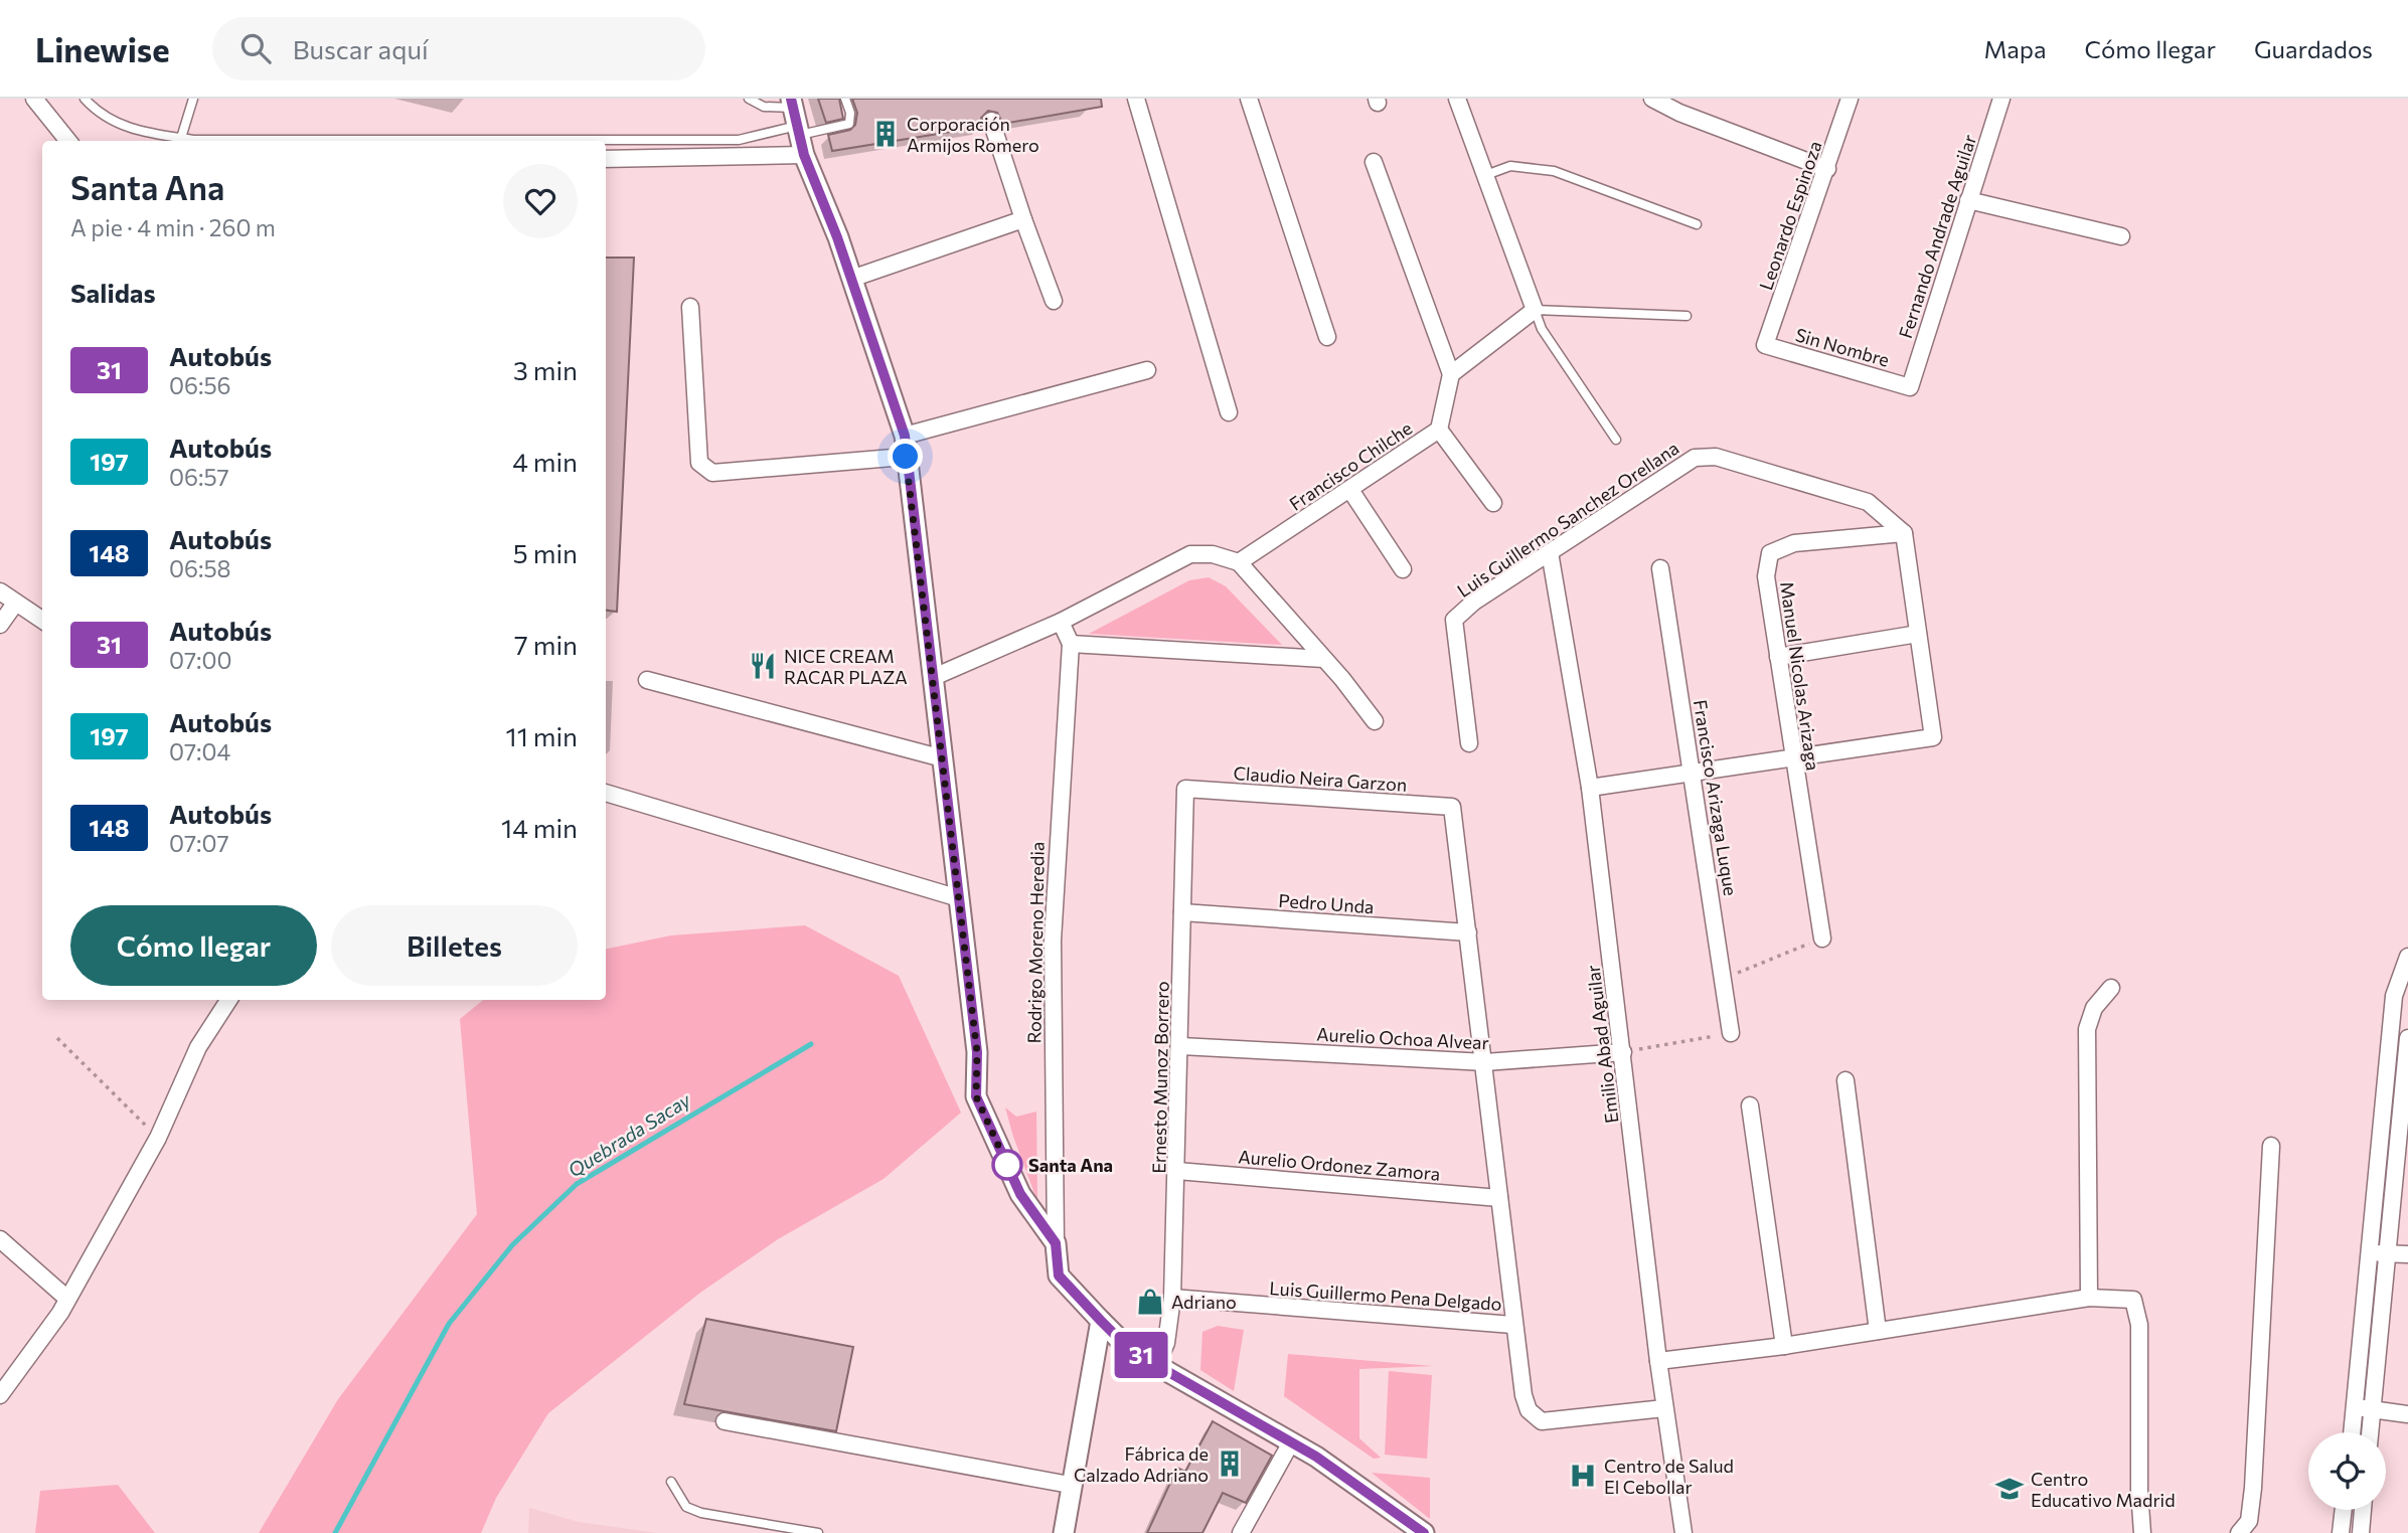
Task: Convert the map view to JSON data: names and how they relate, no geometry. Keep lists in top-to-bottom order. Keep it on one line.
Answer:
{"streets":{"street":["Leonardo Espinoza","Fernando Andrade Aguilar","Sin Nombre","Francisco Chilche","Luis Guillermo Sanchez Orellana","Manuel Nicolas Arizaga","Claudio Neira Garzon","Francisco Arizaga Luque","Pedro Unda","Rodrigo Moreno Heredia","Aurelio Ochoa Alvear","Emilio Abad Aguilar","Ernesto Munoz Borrero","Aurelio Ordonez Zamora","Luis Guillermo Pena Delgado"]},"crossings":[["Leonardo Espinoza","Sin Nombre"],["Fernando Andrade Aguilar","Sin Nombre"],["Luis Guillermo Sanchez Orellana","Manuel Nicolas Arizaga"],["Luis Guillermo Sanchez Orellana","Emilio Abad Aguilar"],["Claudio Neira Garzon","Pedro Unda"],["Claudio Neira Garzon","Ernesto Munoz Borrero"],["Pedro Unda","Ernesto Munoz Borrero"],["Aurelio Ochoa Alvear","Emilio Abad Aguilar"],["Aurelio Ochoa Alvear","Ernesto Munoz Borrero"],["Ernesto Munoz Borrero","Aurelio Ordonez Zamora"],["Ernesto Munoz Borrero","Luis Guillermo Pena Delgado"]],"water":["Quebrada Sacay"],"places":{"building":["Corporación Armijos Romero","Fábrica de Calzado Adriano"],"restaurant":["NICE CREAM RACAR PLAZA"],"other":["Santa Ana"],"shop":["Adriano"],"hospital":["Centro de Salud El Cebollar"],"school or university":["Centro Educativo Madrid"]},"lines":["bus line 31"],"page":{"header":"Linewise","search":"Buscar aquí","nav":["Mapa","Cómo llegar","Guardados"],"on_map":"31","heading":[["Santa Ana","A pie · 4 min · 260 m"],"Salidas"],"list":[{"mark":"31","name":"Autobús","note":"06:56","value":"3 min"},{"mark":"197","name":"Autobús","note":"06:57","value":"4 min"},{"mark":"148","name":"Autobús","note":"06:58","value":"5 min"},{"mark":"31","name":"Autobús","note":"07:00","value":"7 min"},{"mark":"197","name":"Autobús","note":"07:04","value":"11 min"},{"mark":"148","name":"Autobús","note":"07:07","value":"14 min"}],"buttons":["Cómo llegar","Billetes"]}}
